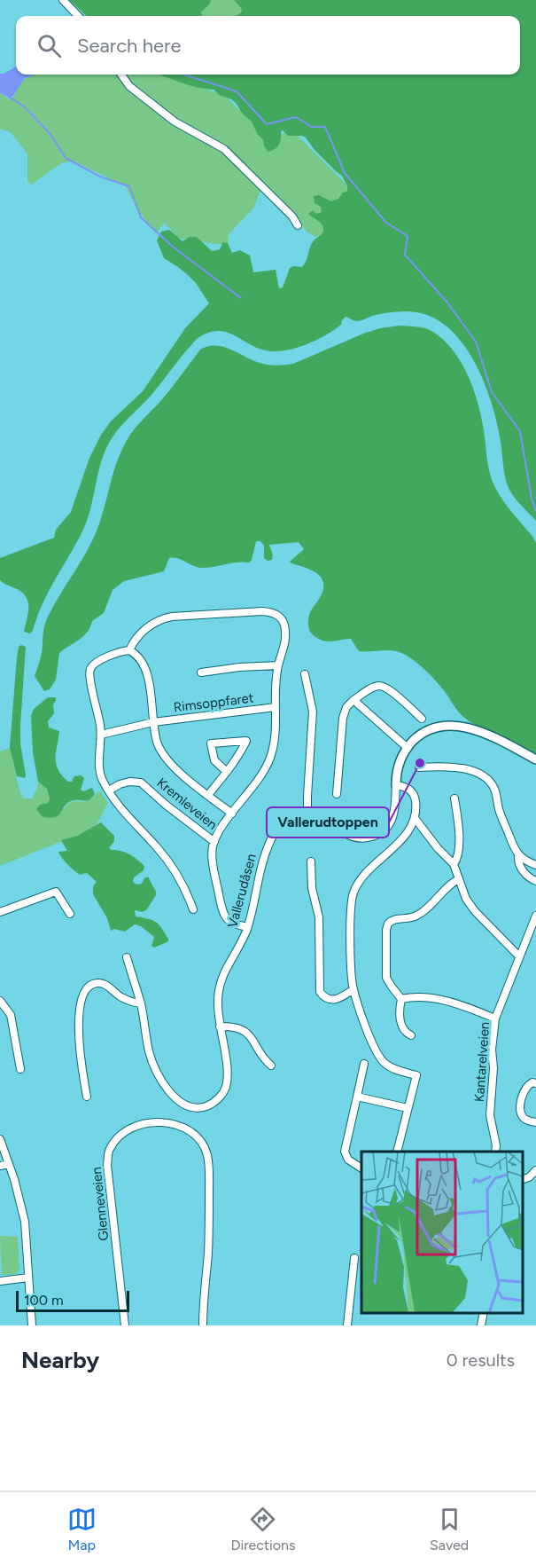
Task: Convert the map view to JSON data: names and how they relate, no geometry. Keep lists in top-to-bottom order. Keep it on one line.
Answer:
{"streets":{"street":["Rimsoppfaret","Kremleveien","Vallerudåsen","Kantarelveien","Glenneveien"]},"crossings":[["Kremleveien","Vallerudåsen"]],"places":["Vallerudtoppen"],"scale_bar":"100 m","page":{"search":"Search here","scale":"100 m","heading":["Nearby","0 results"],"nav":["Map","Directions","Saved"]}}
